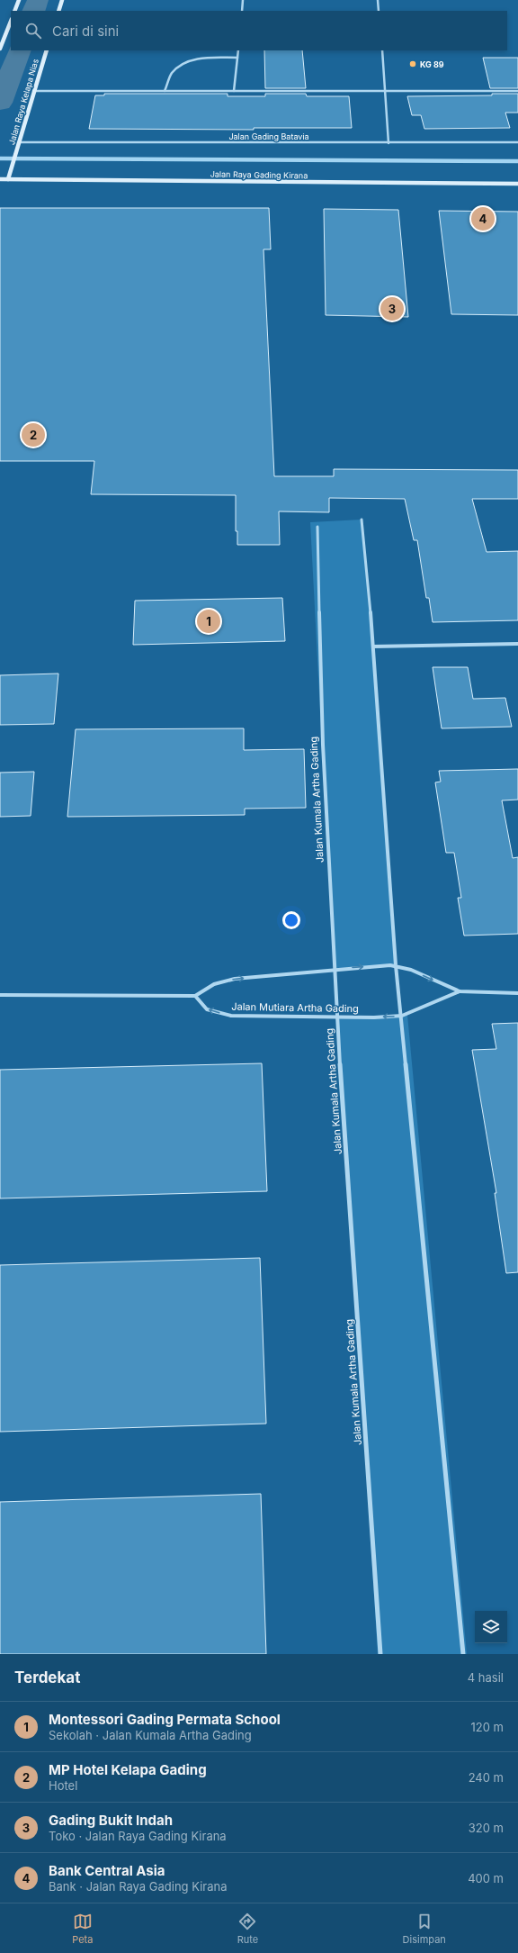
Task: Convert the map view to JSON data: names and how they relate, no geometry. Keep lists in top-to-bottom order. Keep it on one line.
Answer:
{"streets":{"street":["Jalan Raya Kelapa Nias","Jalan Gading Batavia","Jalan Raya Gading Kirana","Jalan Kumala Artha Gading","Jalan Mutiara Artha Gading"]},"crossings":[["Jalan Raya Kelapa Nias","Jalan Gading Batavia"],["Jalan Raya Kelapa Nias","Jalan Raya Gading Kirana"],["Jalan Kumala Artha Gading","Jalan Mutiara Artha Gading"]],"one_way":["Jalan Mutiara Artha Gading"],"places":["KG 89"],"page":{"search":"Cari di sini","pins":["4","3","2","1"],"heading":["Terdekat","4 hasil"],"list":[{"mark":"1","name":"Montessori Gading Permata School","note":"Sekolah · Jalan Kumala Artha Gading","value":"120 m"},{"mark":"2","name":"MP Hotel Kelapa Gading","note":"Hotel","value":"240 m"},{"mark":"3","name":"Gading Bukit Indah","note":"Toko · Jalan Raya Gading Kirana","value":"320 m"},{"mark":"4","name":"Bank Central Asia","note":"Bank · Jalan Raya Gading Kirana","value":"400 m"}],"nav":["Peta","Rute","Disimpan"]}}
